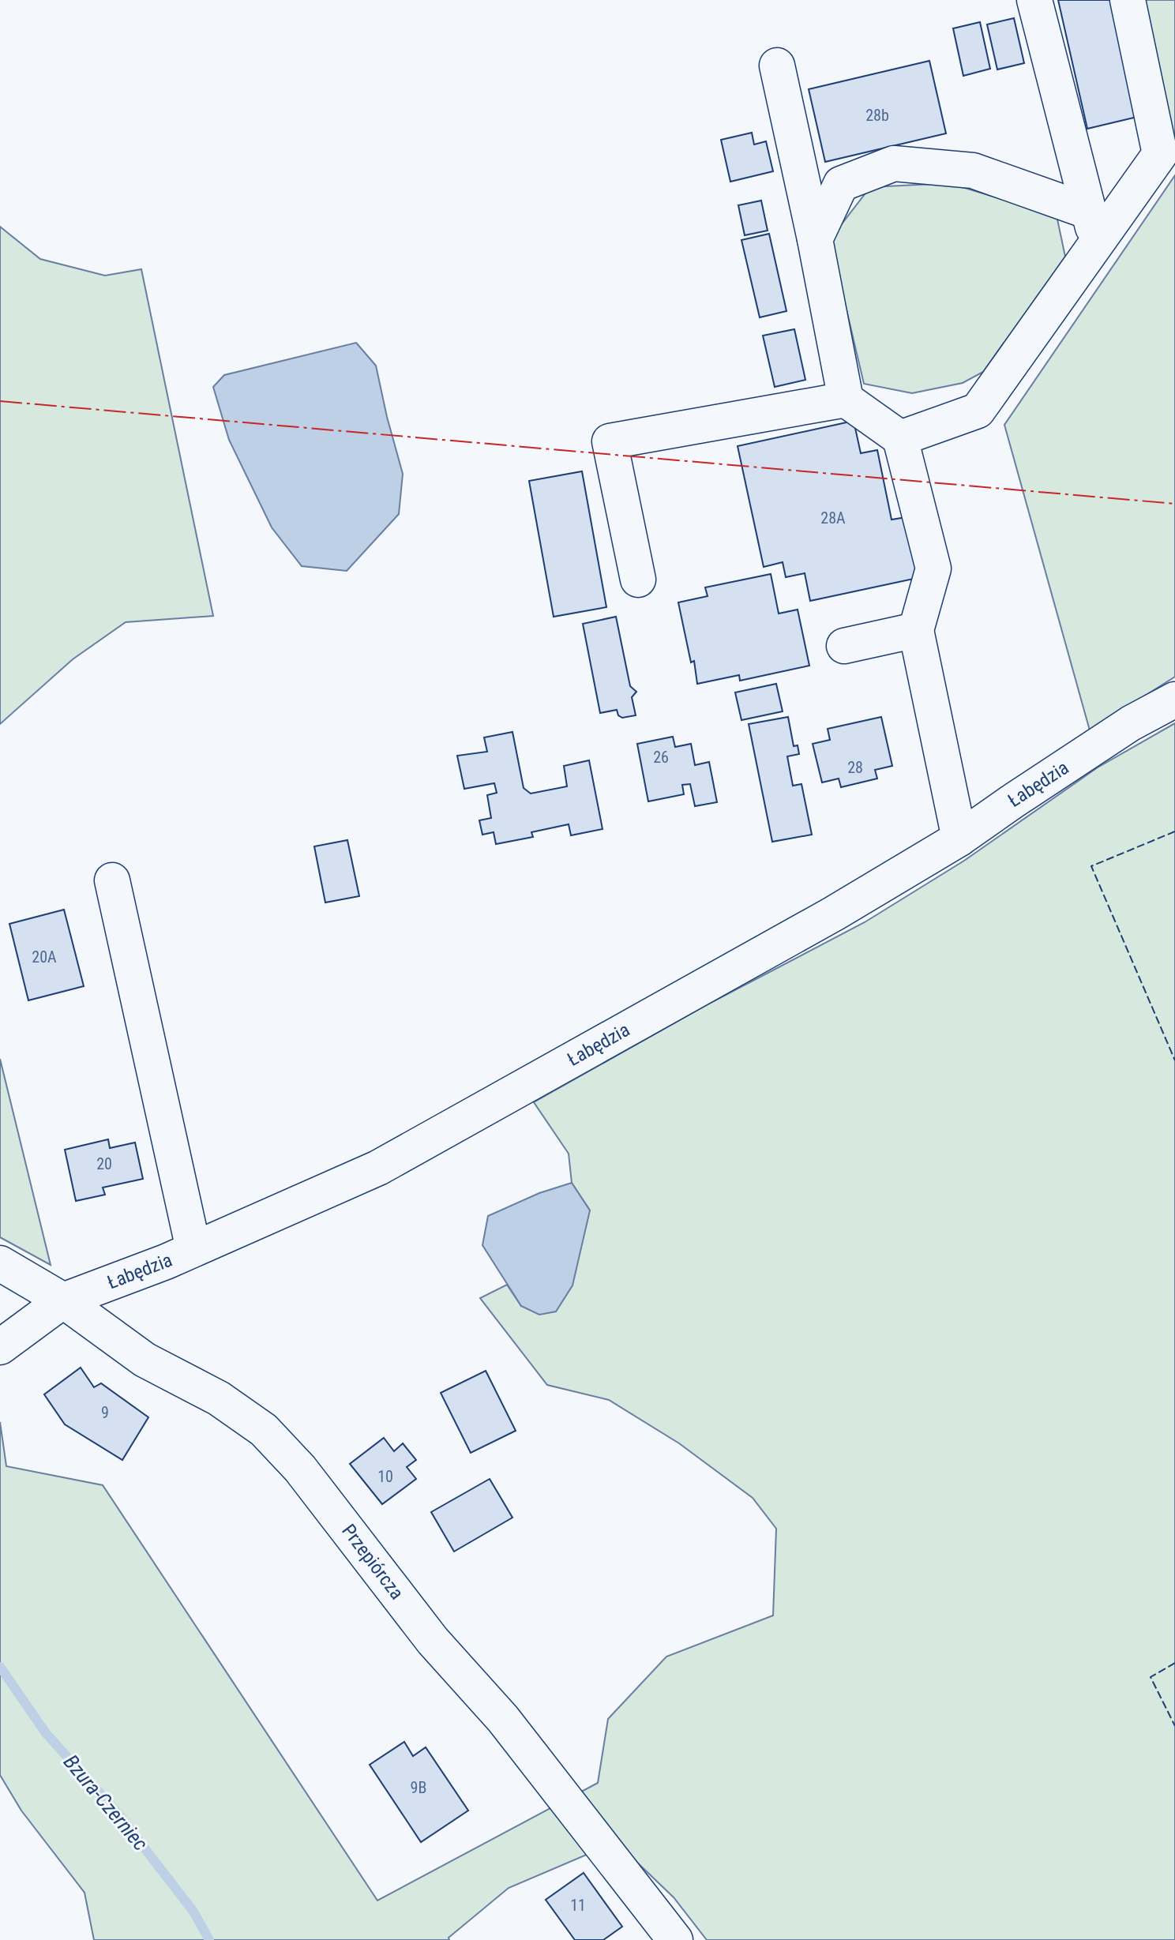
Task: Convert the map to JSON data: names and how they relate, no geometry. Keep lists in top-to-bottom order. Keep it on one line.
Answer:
{"streets":{"street":["Łabędzia","Przepiórcza"]},"crossings":[["Łabędzia","Przepiórcza"]],"water":["Bzura-Czerniec"],"house_numbers":["28b","28A","26","28","20A","20","9","10","9B","11"]}
